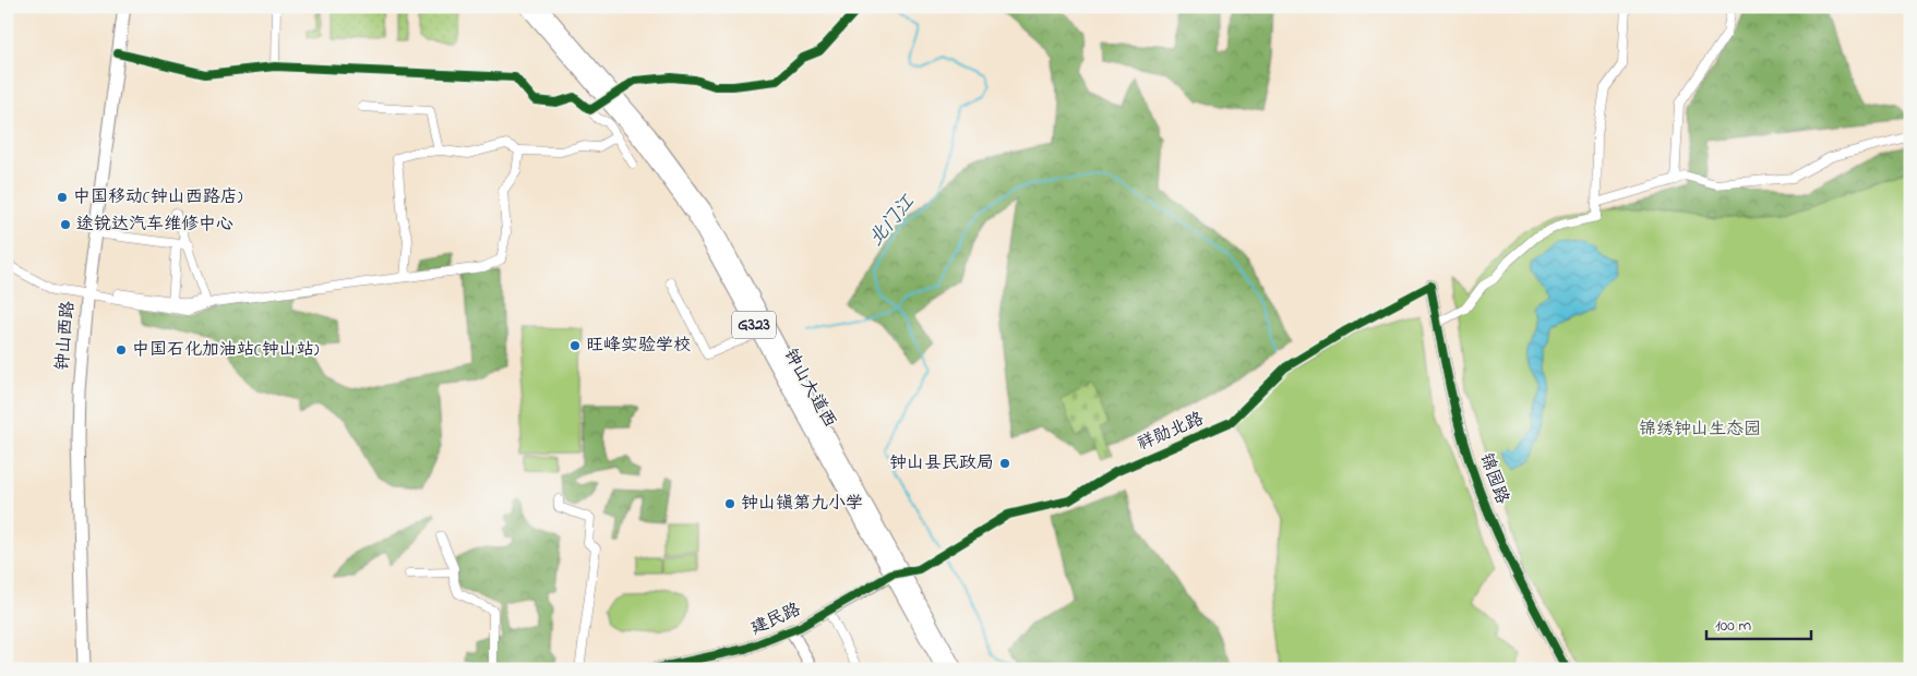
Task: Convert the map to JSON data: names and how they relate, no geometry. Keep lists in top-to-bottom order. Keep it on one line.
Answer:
{"streets":{"highway":["G323","钟山大道西"],"main road":["钟山西路"],"street":["祥勋北路","锦园路","建民路"]},"crossings":[["钟山大道西","祥勋北路"],["钟山大道西","建民路"],["祥勋北路","锦园路"],["祥勋北路","建民路"]],"water":["北门江"],"parks":["锦绣钟山生态园"],"places":["中国移动(钟山西路店)","途锐达汽车维修中心","旺峰实验学校","中国石化加油站(钟山站)","钟山县民政局","钟山镇第九小学"],"scale_bar":"100 m"}
